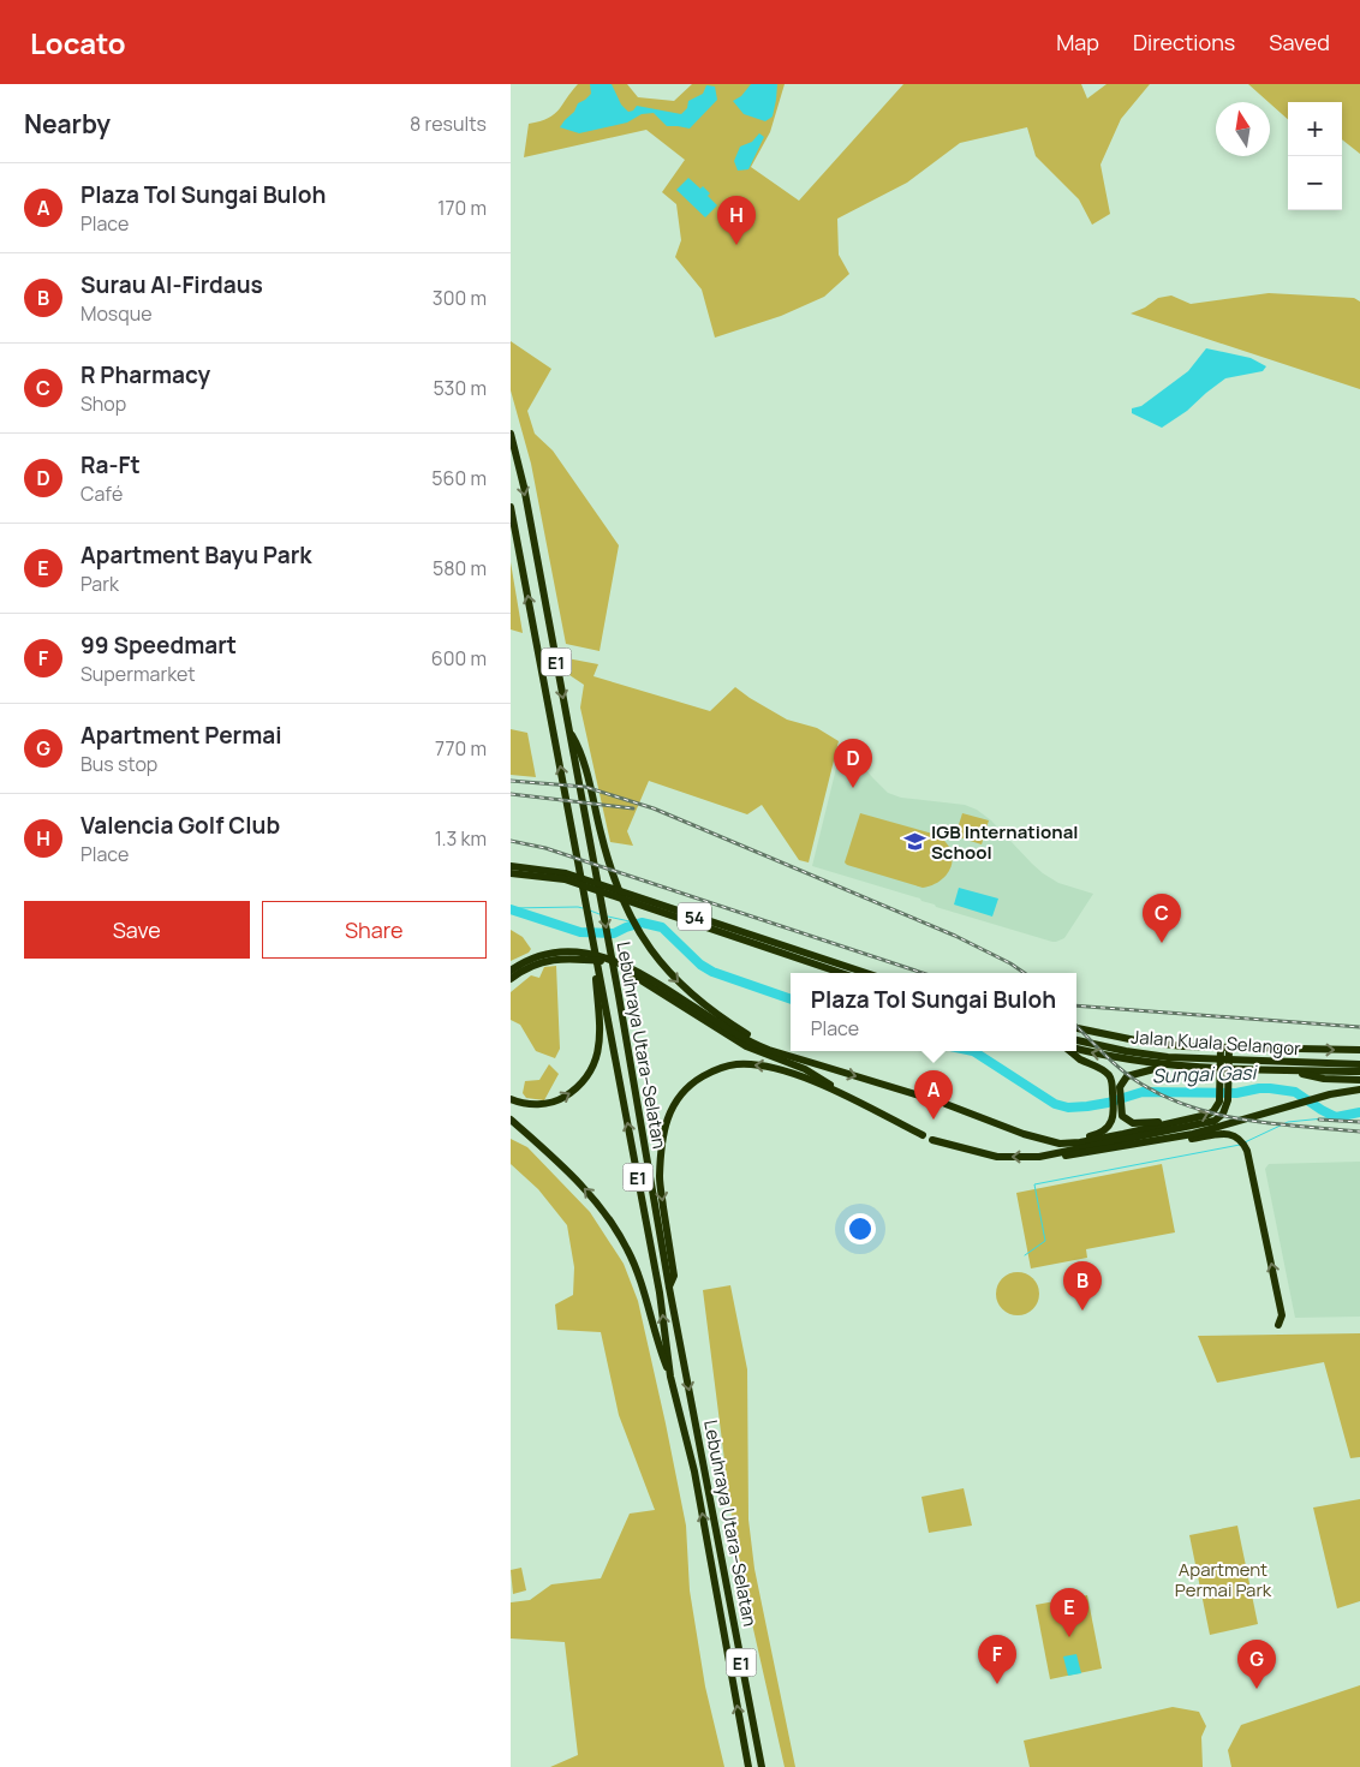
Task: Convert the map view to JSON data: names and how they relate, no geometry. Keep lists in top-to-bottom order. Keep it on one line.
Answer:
{"streets":{"highway":["E1","54","Jalan Kuala Selangor","Lebuhraya Utara–Selatan"]},"water":["Sungai Gasi"],"parks":["Apartment Permai Park"],"places":{"school or university":["IGB International School"]},"north":"top","page":{"header":"Locato","nav":["Map","Directions","Saved"],"heading":["Nearby","8 results"],"map_buttons":["+","−"],"list":[{"mark":"A","name":"Plaza Tol Sungai Buloh","note":"Place","value":"170 m"},{"mark":"B","name":"Surau Al-Firdaus","note":"Mosque","value":"300 m"},{"mark":"C","name":"R Pharmacy","note":"Shop","value":"530 m"},{"mark":"D","name":"Ra-Ft","note":"Café","value":"560 m"},{"mark":"E","name":"Apartment Bayu Park","note":"Park","value":"580 m"},{"mark":"F","name":"99 Speedmart","note":"Supermarket","value":"600 m"},{"mark":"G","name":"Apartment Permai","note":"Bus stop","value":"770 m"},{"mark":"H","name":"Valencia Golf Club","note":"Place","value":"1.3 km"}],"pins":["H","D","C","A","B","E","F","G"],"buttons":["Save","Share"],"popup":["Plaza Tol Sungai Buloh","Place"]}}
